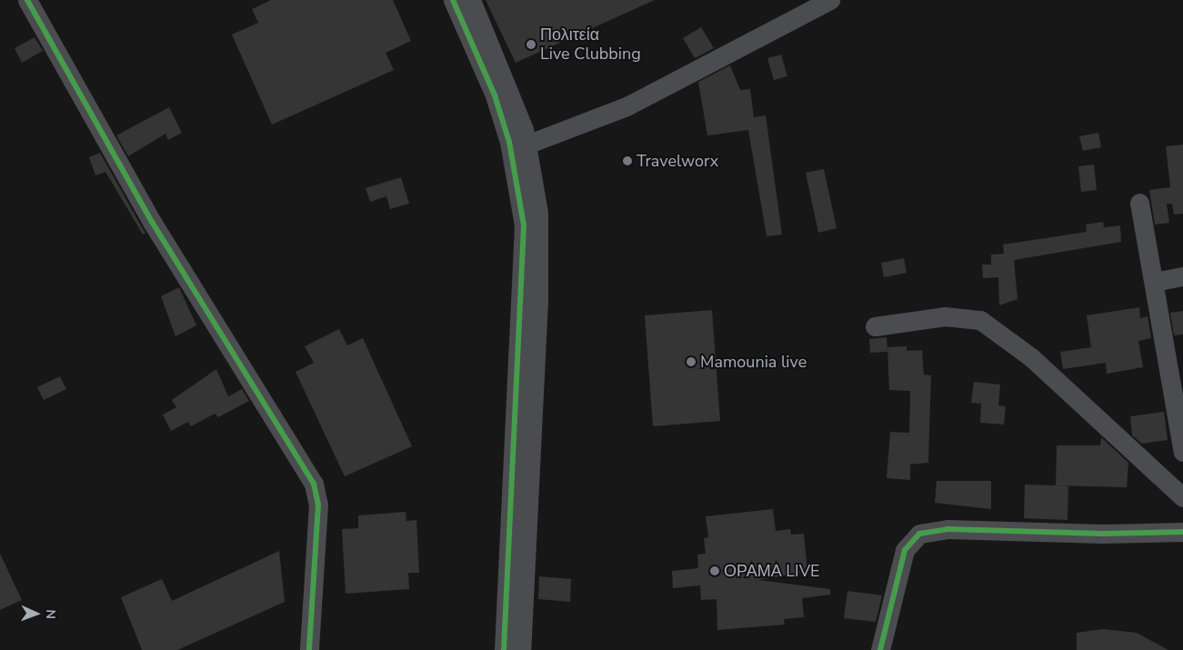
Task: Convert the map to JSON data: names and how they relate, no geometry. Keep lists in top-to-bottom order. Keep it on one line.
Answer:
{"places":["Πολιτεία Live Clubbing","Travelworx","Mamounia live","ΟΡΑΜΑ LIVE"],"north":"right"}
